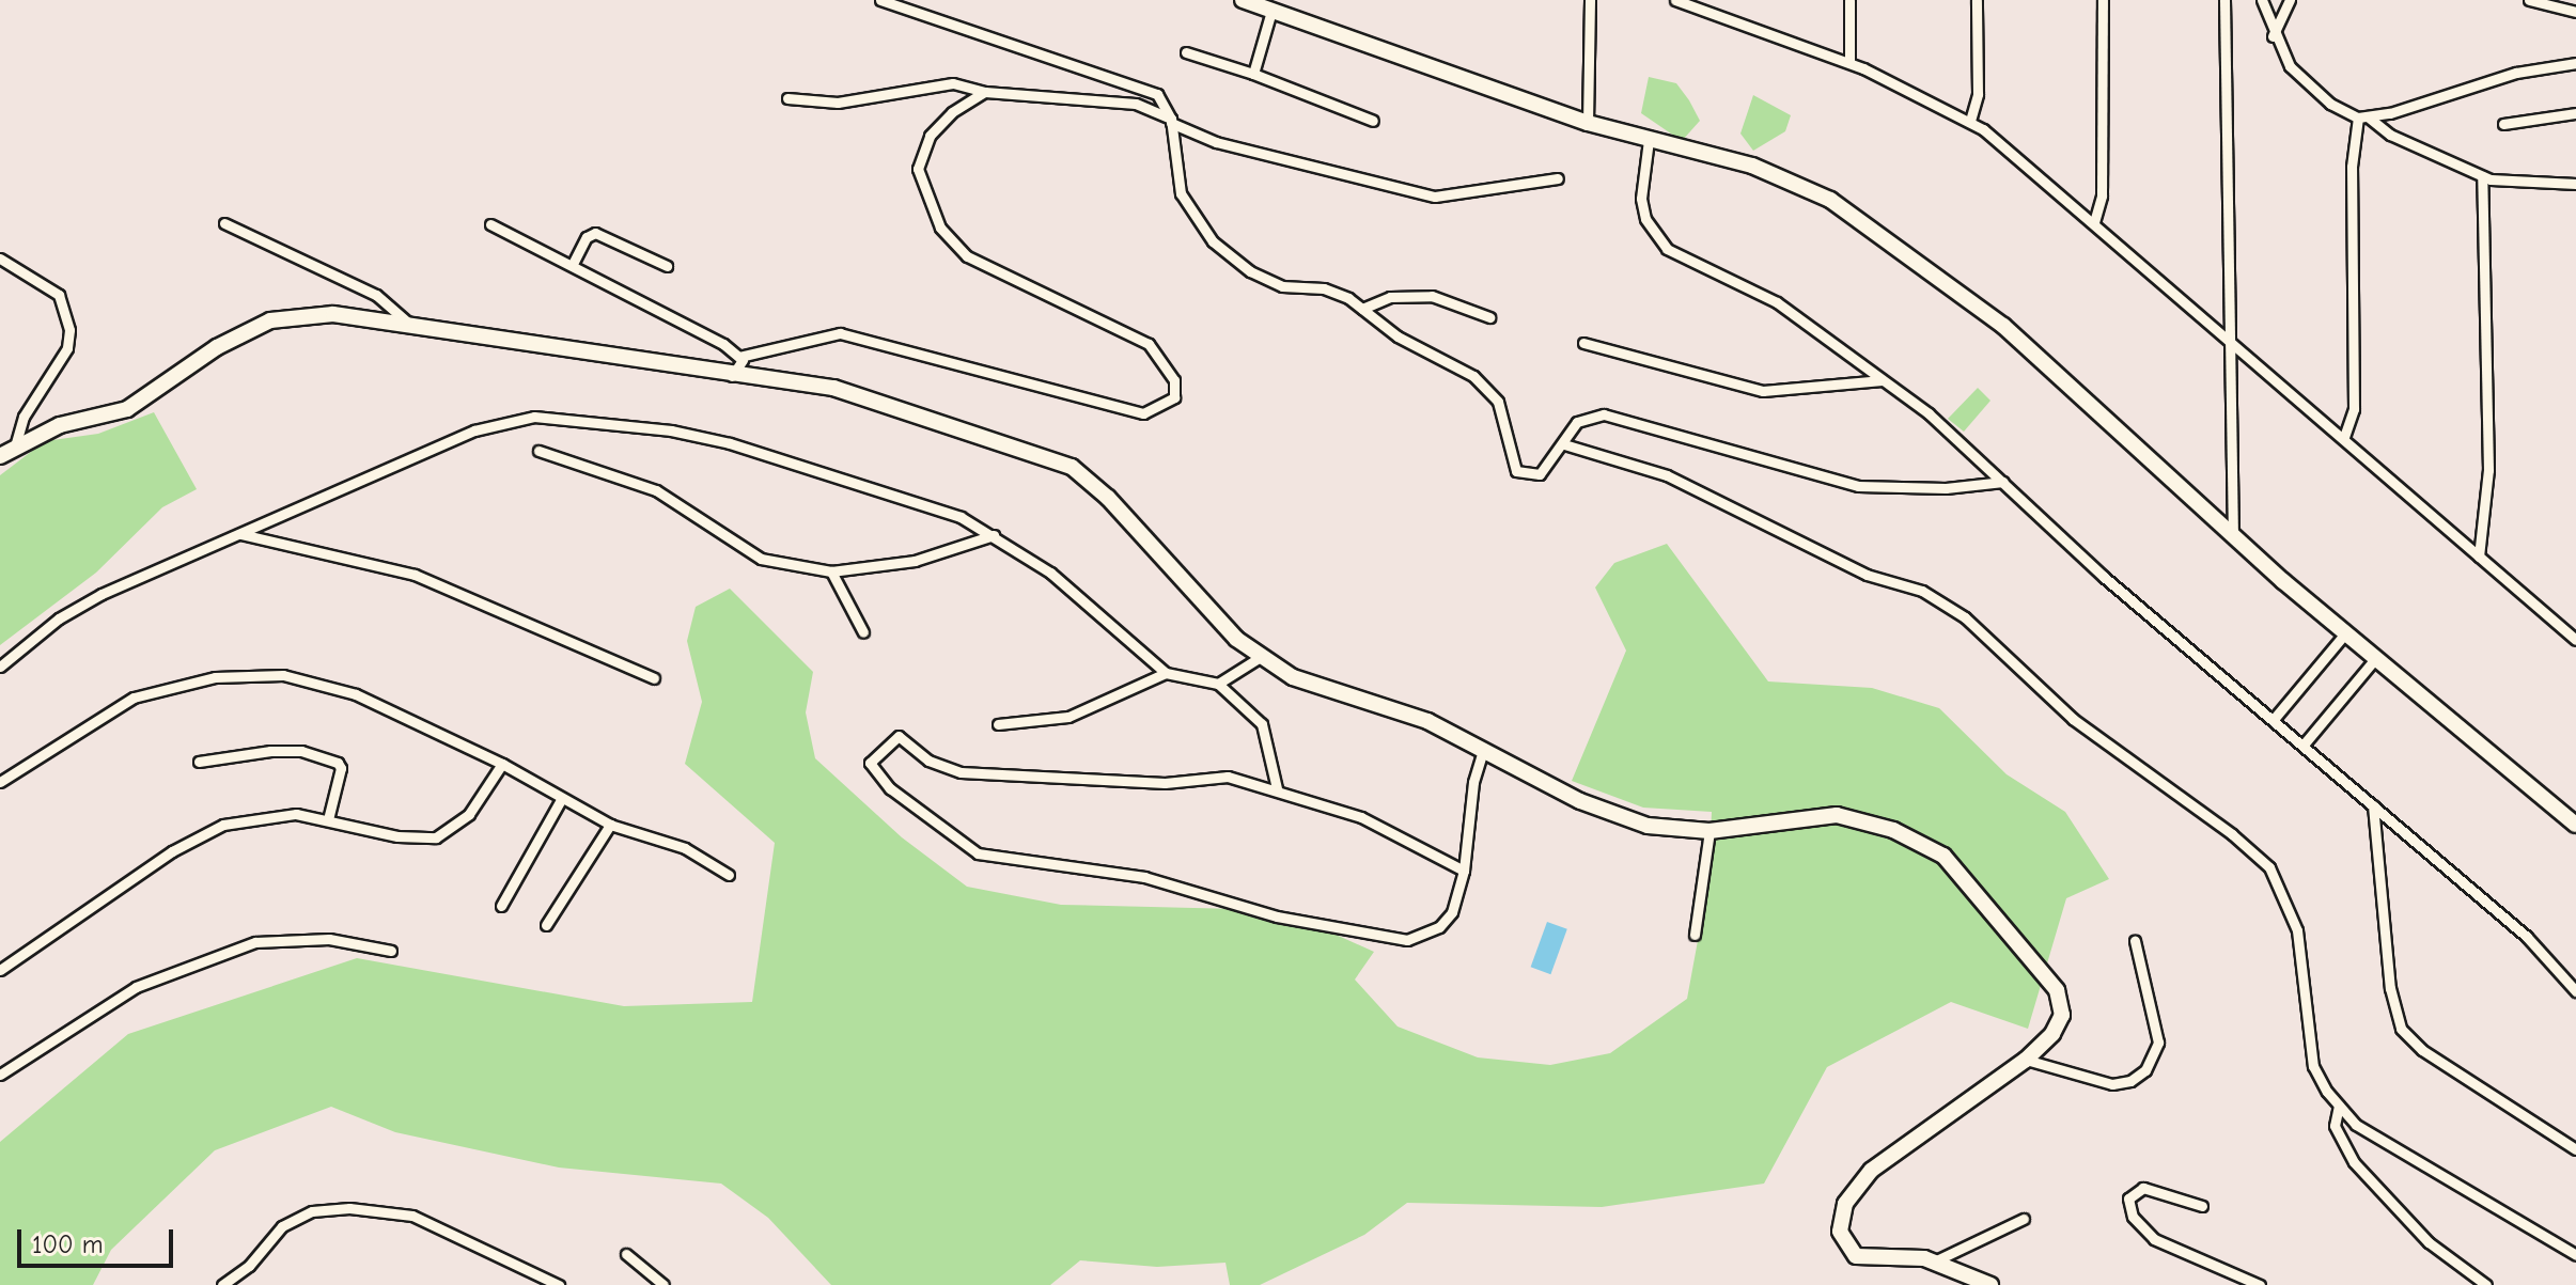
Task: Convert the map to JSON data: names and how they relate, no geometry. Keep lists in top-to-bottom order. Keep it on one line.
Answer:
{"scale_bar":"100 m"}
